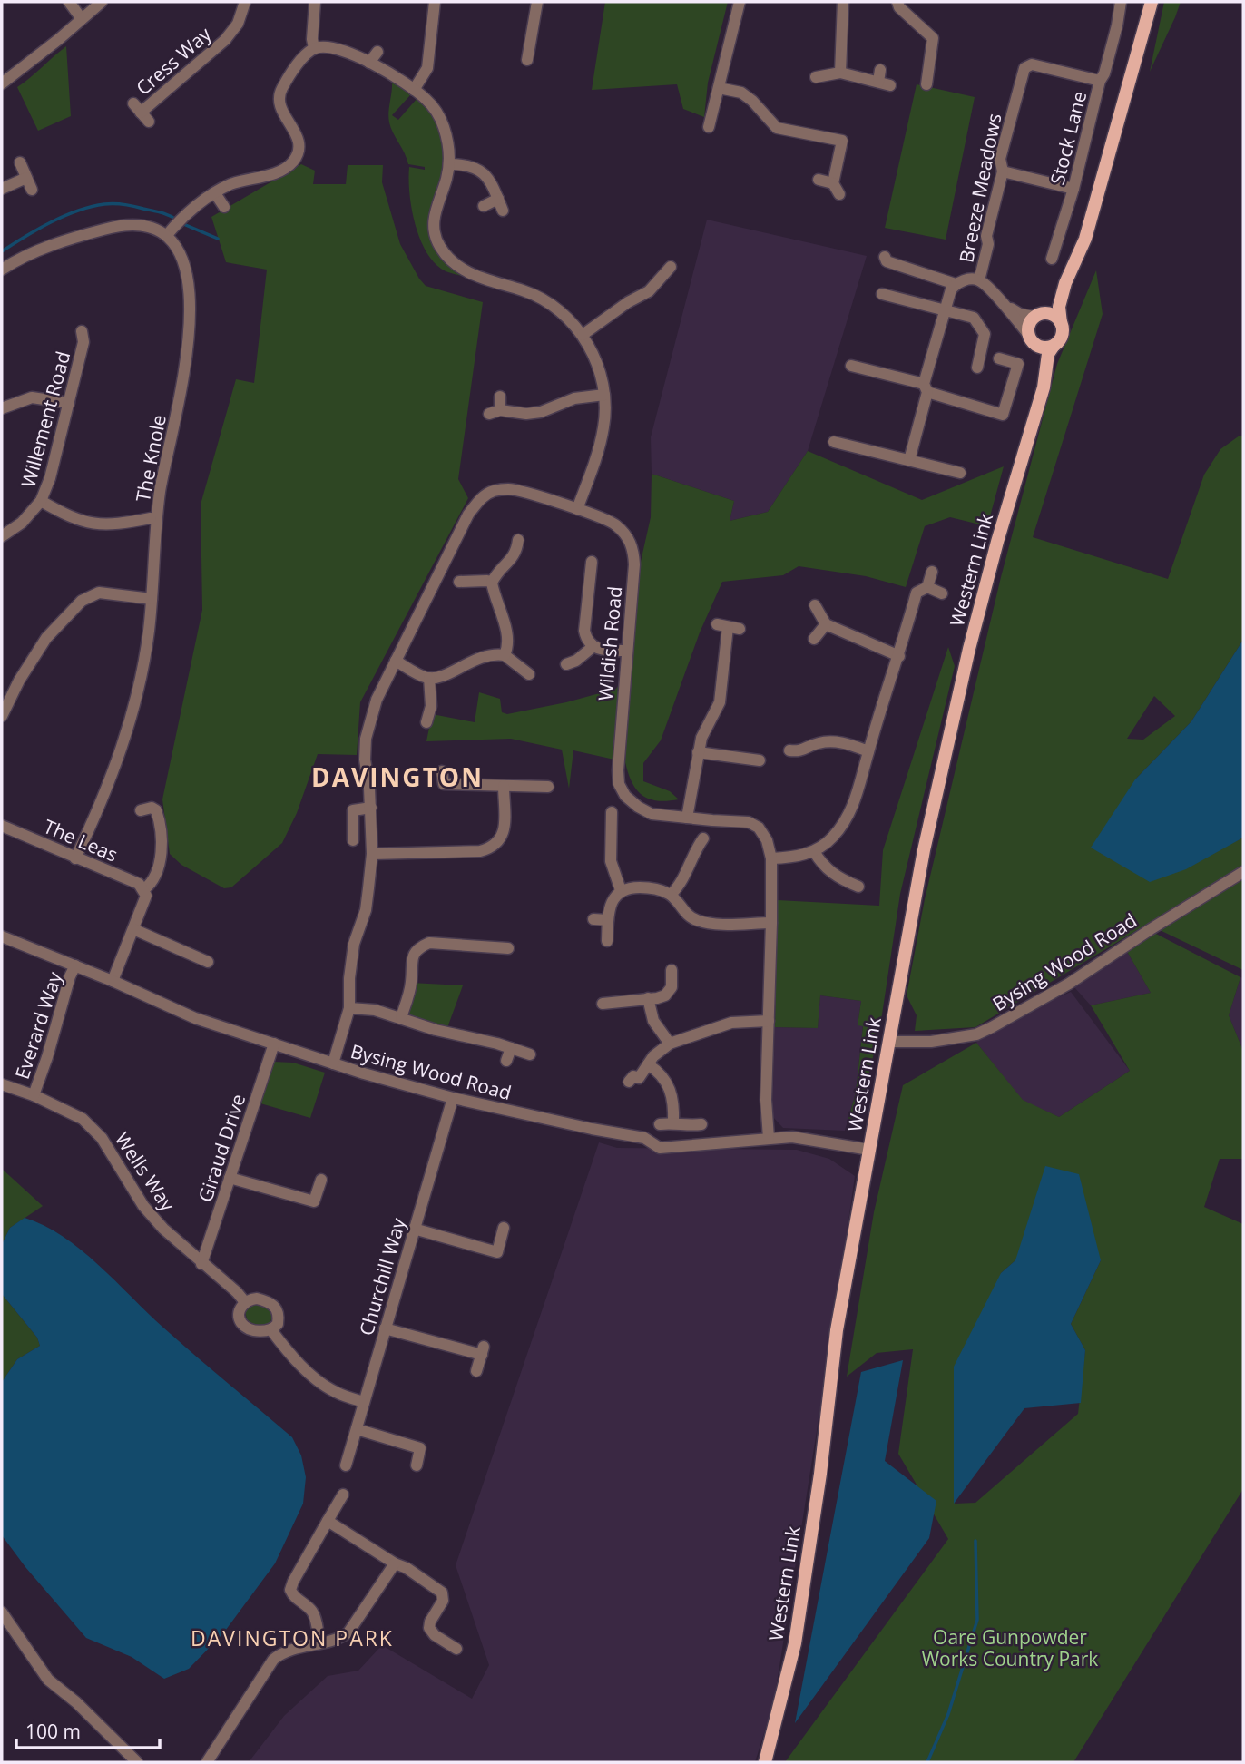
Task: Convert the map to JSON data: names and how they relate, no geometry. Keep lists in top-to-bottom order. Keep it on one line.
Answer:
{"streets":{"main road":["Western Link"],"street":["Cress Way","Stock Lane","Breeze Meadows","Willement Road","The Knole","Wildish Road","The Leas","Bysing Wood Road","Everard Way","Giraud Drive","Wells Way","Churchill Way"]},"crossings":[["Stock Lane","Breeze Meadows"],["The Knole","The Leas"],["Western Link","Bysing Wood Road"],["Wildish Road","Bysing Wood Road"],["Bysing Wood Road","Everard Way"],["Bysing Wood Road","Giraud Drive"],["Bysing Wood Road","Churchill Way"],["Everard Way","Wells Way"],["Giraud Drive","Wells Way"]],"districts":["DAVINGTON","DAVINGTON PARK"],"parks":["Oare Gunpowder Works Country Park"],"scale_bar":"100 m"}
